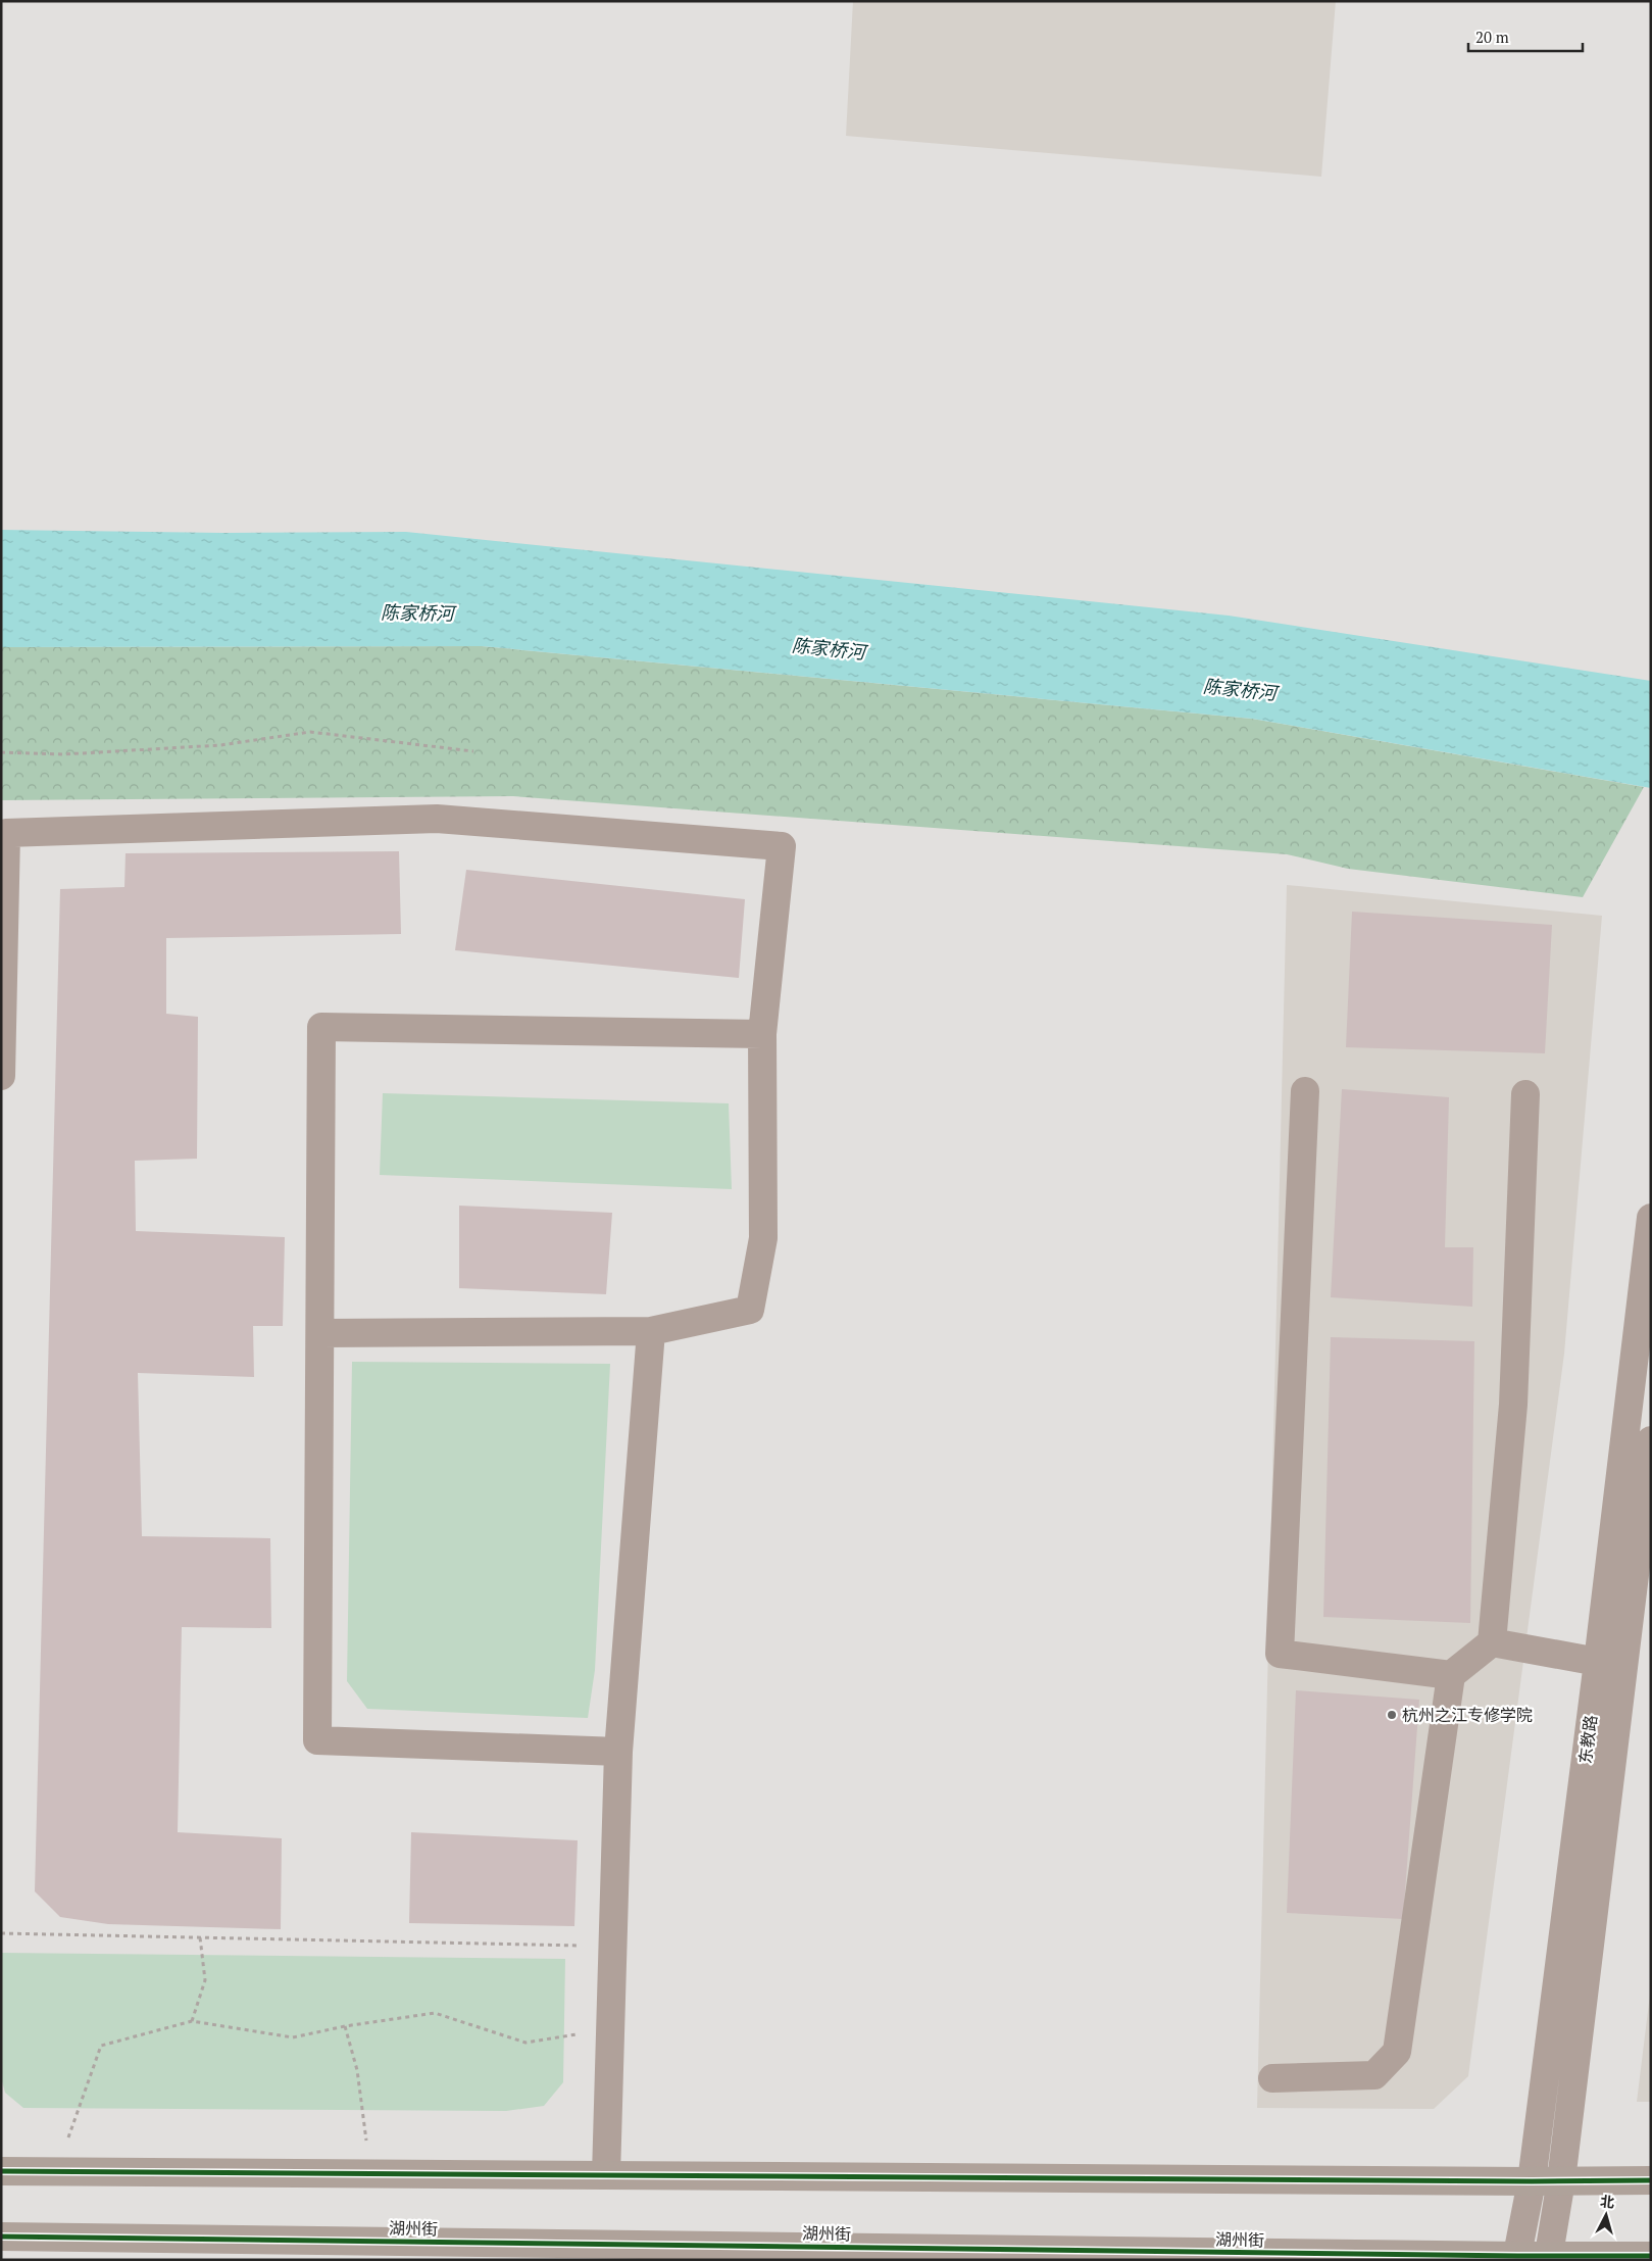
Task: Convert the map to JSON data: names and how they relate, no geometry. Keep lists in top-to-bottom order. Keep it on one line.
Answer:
{"streets":{"main road":["湖州街"],"street":["东教路"]},"crossings":[["东教路","湖州街"]],"water":["陈家桥河"],"places":["杭州之江专修学院"],"scale_bar":"20 m","north":"top"}
